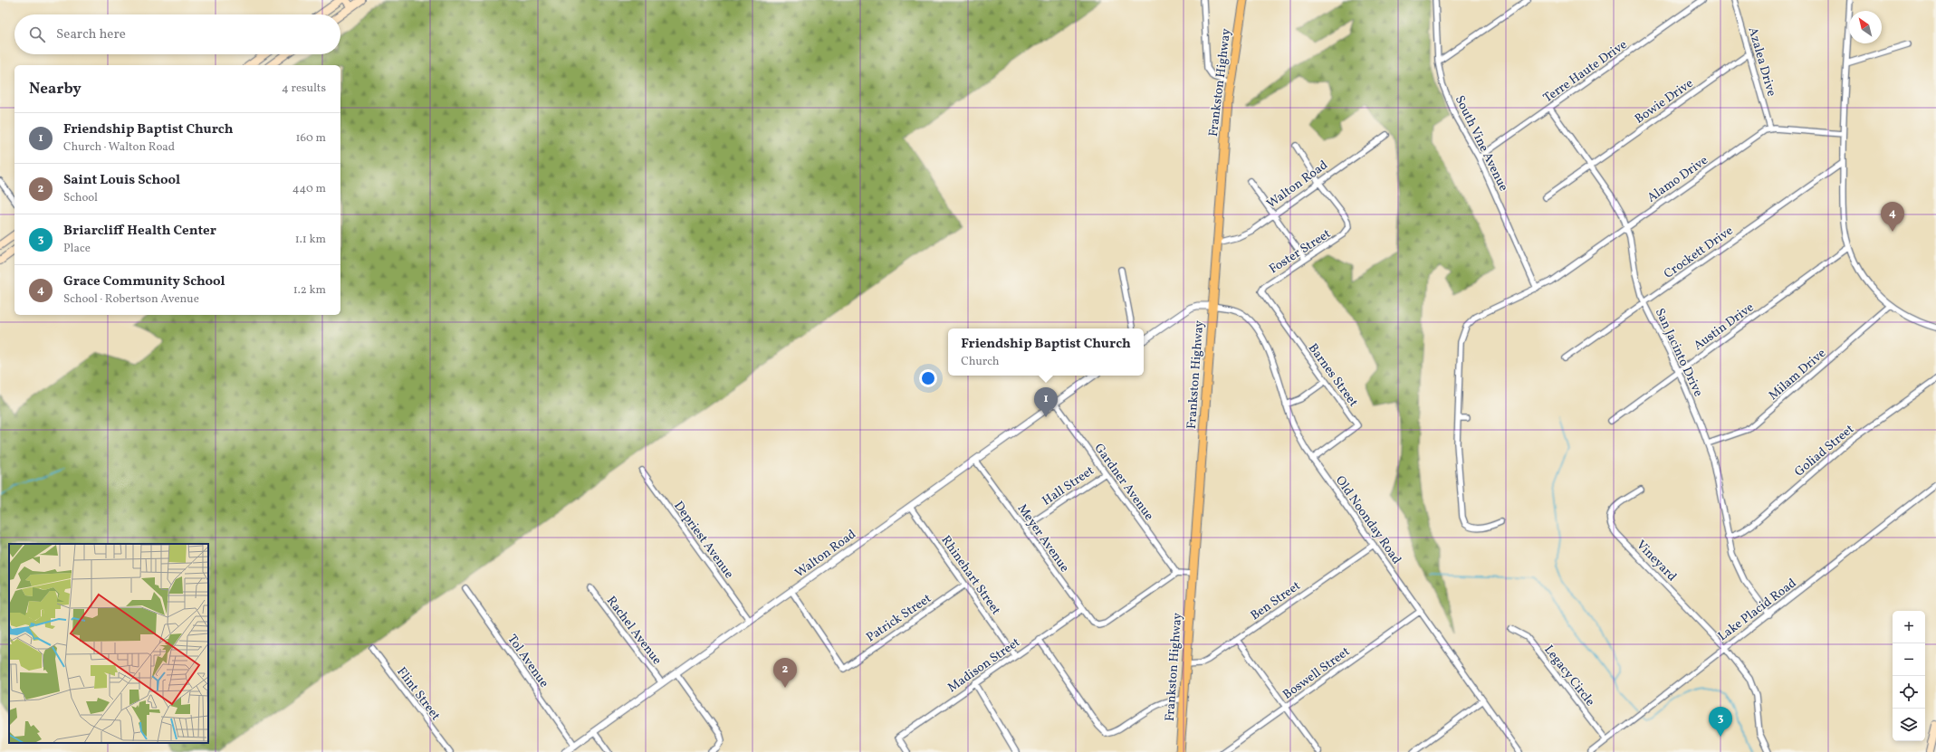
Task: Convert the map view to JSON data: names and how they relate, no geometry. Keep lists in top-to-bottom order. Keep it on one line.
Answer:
{"streets":{"main road":["Frankston Highway"],"street":["Azalea Drive","Terre Haute Drive","Bowie Drive","South Vine Avenue","Alamo Drive","Walton Road","Foster Street","Crockett Drive","Austin Drive","San Jacinto Drive","Milam Drive","Barnes Street","Goliad Street","Gardner Avenue","Hall Street","Old Noonday Road","Meyer Avenue","Depriest Avenue","Vineyard","Rhinehart Street","Ben Street","Lake Placid Road","Patrick Street","Rachel Avenue","Tol Avenue","Madison Street","Boswell Street","Legacy Circle","Flint Street"]},"crossings":[["Azalea Drive","Bowie Drive"],["Azalea Drive","Alamo Drive"],["Terre Haute Drive","South Vine Avenue"],["Terre Haute Drive","San Jacinto Drive"],["Frankston Highway","Walton Road"],["Frankston Highway","Old Noonday Road"],["Frankston Highway","Ben Street"],["Bowie Drive","San Jacinto Drive"],["South Vine Avenue","Alamo Drive"],["Alamo Drive","San Jacinto Drive"],["Walton Road","Foster Street"],["Walton Road","Gardner Avenue"],["Walton Road","Meyer Avenue"],["Walton Road","Depriest Avenue"],["Walton Road","Rhinehart Street"],["Walton Road","Patrick Street"],["Walton Road","Rachel Avenue"],["Walton Road","Tol Avenue"],["Foster Street","Barnes Street"],["Crockett Drive","San Jacinto Drive"],["Austin Drive","San Jacinto Drive"],["San Jacinto Drive","Milam Drive"],["San Jacinto Drive","Goliad Street"],["San Jacinto Drive","Lake Placid Road"],["Barnes Street","Old Noonday Road"],["Gardner Avenue","Hall Street"],["Gardner Avenue","Meyer Avenue"],["Hall Street","Meyer Avenue"],["Old Noonday Road","Ben Street"],["Old Noonday Road","Boswell Street"],["Meyer Avenue","Madison Street"],["Vineyard","Lake Placid Road"],["Rhinehart Street","Patrick Street"],["Rhinehart Street","Madison Street"],["Lake Placid Road","Legacy Circle"]],"north":"top left","page":{"search":"Search here","heading":["Nearby","4 results"],"list":[{"mark":"1","name":"Friendship Baptist Church","note":"Church · Walton Road","value":"160 m"},{"mark":"2","name":"Saint Louis School","note":"School","value":"440 m"},{"mark":"3","name":"Briarcliff Health Center","note":"Place","value":"1.1 km"},{"mark":"4","name":"Grace Community School","note":"School · Robertson Avenue","value":"1.2 km"}],"pins":["4","1","2","3"],"popup":["Friendship Baptist Church","Church"],"map_buttons":["+","−"]}}
